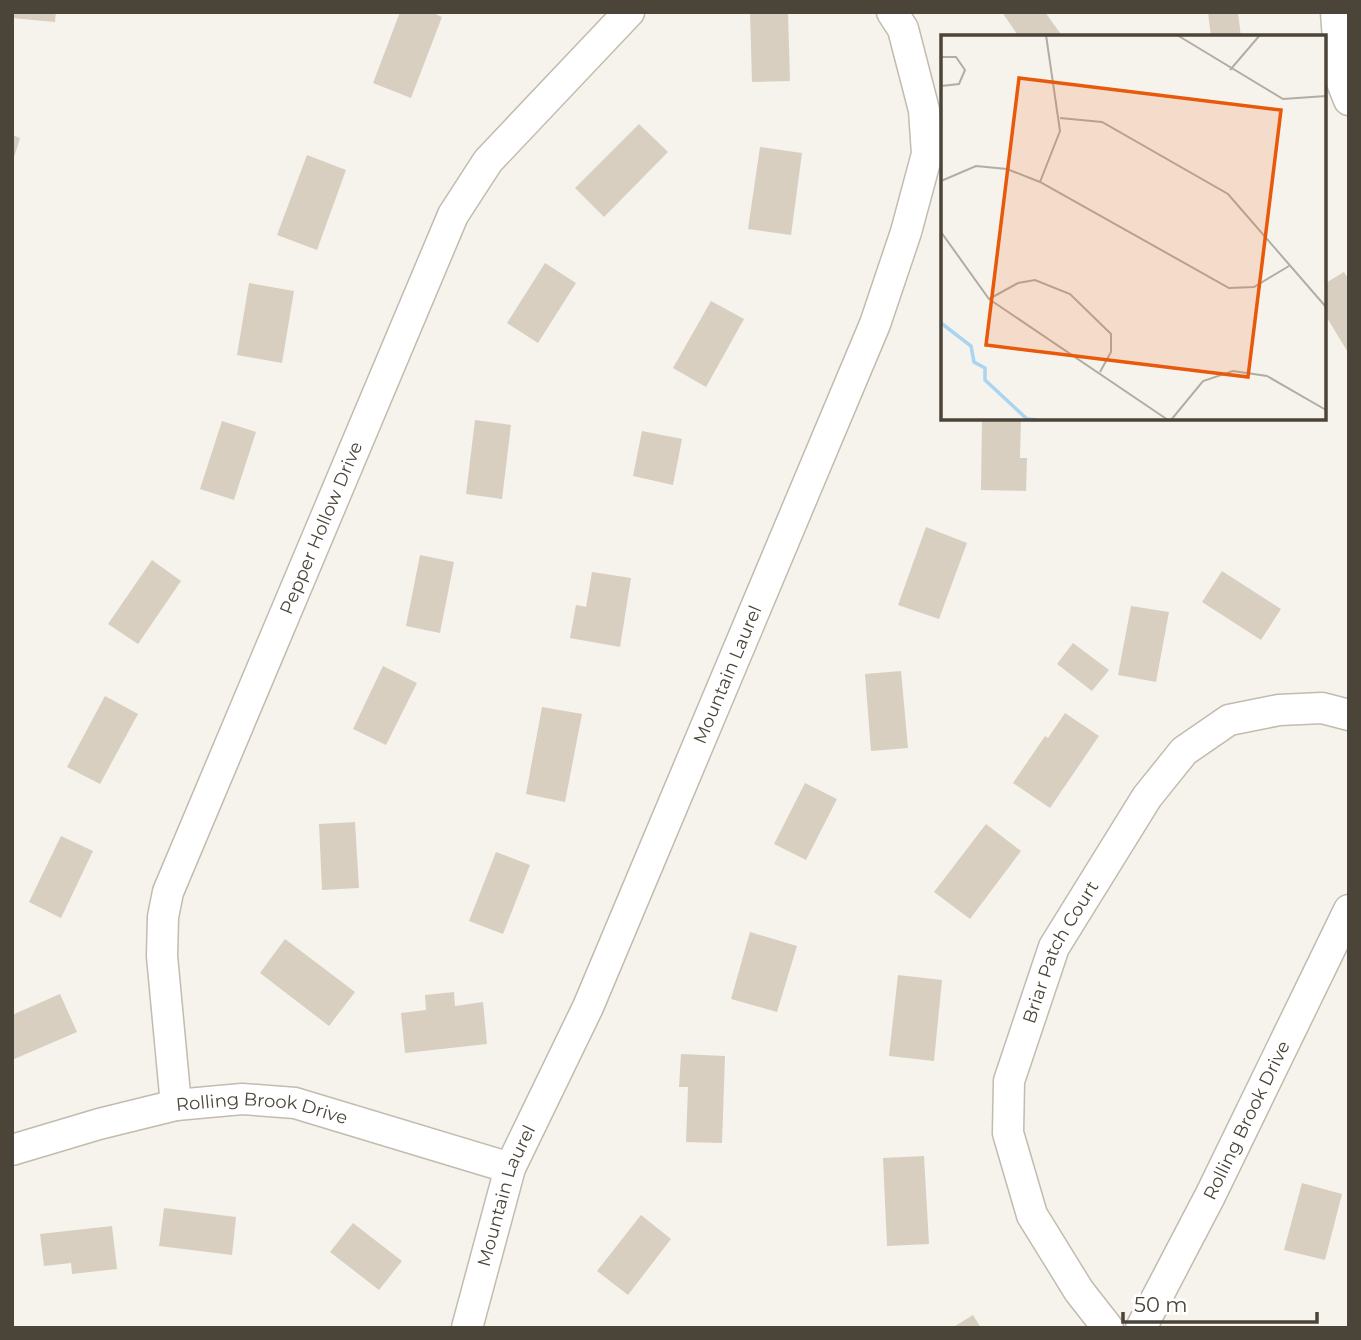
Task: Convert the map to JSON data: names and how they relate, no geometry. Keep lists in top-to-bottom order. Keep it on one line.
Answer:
{"streets":{"street":["Pepper Hollow Drive","Mountain Laurel","Briar Patch Court","Rolling Brook Drive"]},"crossings":[["Pepper Hollow Drive","Rolling Brook Drive"],["Mountain Laurel","Rolling Brook Drive"]],"scale_bar":"50 m"}
